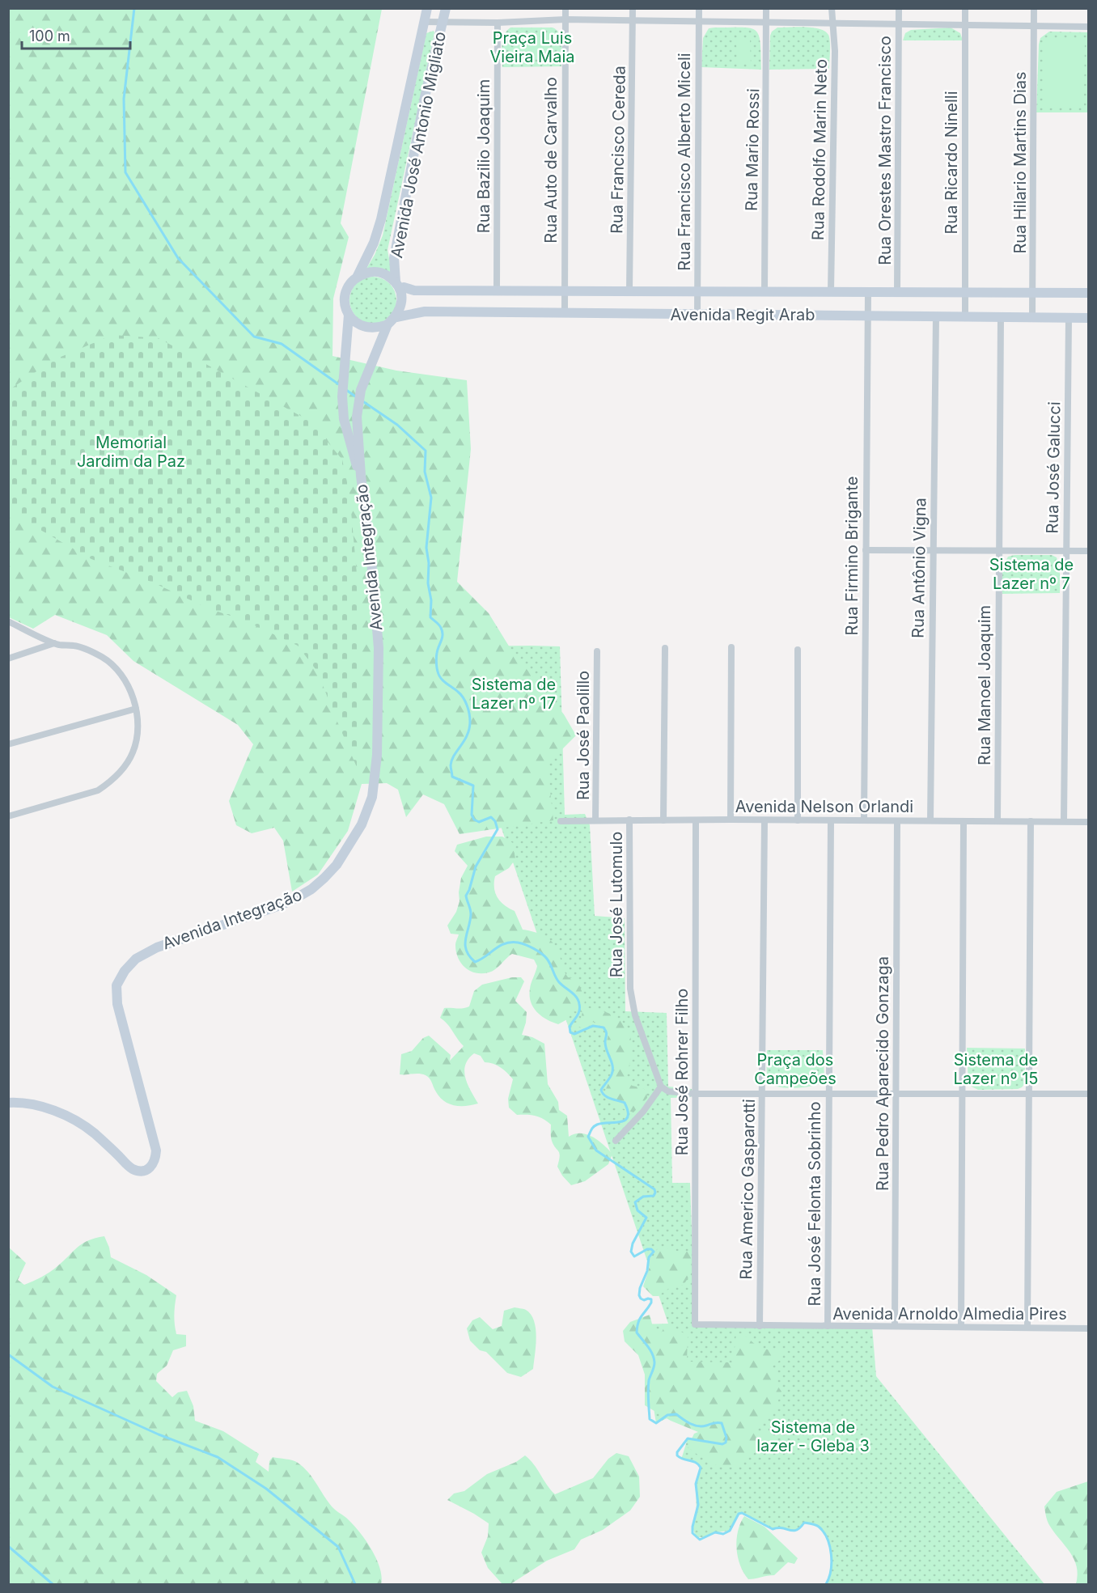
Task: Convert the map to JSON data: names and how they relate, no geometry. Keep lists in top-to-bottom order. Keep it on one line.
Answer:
{"streets":{"main road":["Avenida José Antonio Migliato","Avenida Regit Arab","Avenida Integração"],"street":["Rua Francisco Cereda","Rua Mario Rossi","Rua Rodolfo Marin Neto","Rua Orestes Mastro Francisco","Rua Bazilio Joaquim","Rua Auto de Carvalho","Rua Francisco Alberto Miceli","Rua Ricardo Ninelli","Rua Hilario Martins Dias","Rua José Galucci","Rua Firmino Brigante","Rua Antônio Vigna","Rua Manoel Joaquim","Rua José Paolillo","Avenida Nelson Orlandi","Rua José Lutomulo","Rua José Rohrer Filho","Rua Pedro Aparecido Gonzaga","Rua Americo Gasparotti","Rua José Felonta Sobrinho","Avenida Arnoldo Almedia Pires"]},"crossings":[["Avenida José Antonio Migliato","Avenida Regit Arab"],["Avenida José Antonio Migliato","Avenida Integração"],["Rua Francisco Cereda","Avenida Regit Arab"],["Rua Mario Rossi","Avenida Regit Arab"],["Rua Rodolfo Marin Neto","Avenida Regit Arab"],["Rua Orestes Mastro Francisco","Avenida Regit Arab"],["Rua Bazilio Joaquim","Avenida Regit Arab"],["Rua Auto de Carvalho","Avenida Regit Arab"],["Rua Francisco Alberto Miceli","Avenida Regit Arab"],["Rua Ricardo Ninelli","Avenida Regit Arab"],["Rua Hilario Martins Dias","Avenida Regit Arab"],["Avenida Regit Arab","Rua José Galucci"],["Avenida Regit Arab","Rua Firmino Brigante"],["Avenida Regit Arab","Avenida Integração"],["Avenida Regit Arab","Rua Antônio Vigna"],["Avenida Regit Arab","Rua Manoel Joaquim"],["Rua José Galucci","Avenida Nelson Orlandi"],["Rua Firmino Brigante","Avenida Nelson Orlandi"],["Rua Antônio Vigna","Avenida Nelson Orlandi"],["Rua Manoel Joaquim","Avenida Nelson Orlandi"],["Rua José Paolillo","Avenida Nelson Orlandi"],["Avenida Nelson Orlandi","Rua José Lutomulo"],["Avenida Nelson Orlandi","Rua José Rohrer Filho"],["Avenida Nelson Orlandi","Rua Pedro Aparecido Gonzaga"],["Avenida Nelson Orlandi","Rua Americo Gasparotti"],["Avenida Nelson Orlandi","Rua José Felonta Sobrinho"],["Rua José Rohrer Filho","Avenida Arnoldo Almedia Pires"],["Rua Pedro Aparecido Gonzaga","Avenida Arnoldo Almedia Pires"],["Rua Americo Gasparotti","Avenida Arnoldo Almedia Pires"],["Rua José Felonta Sobrinho","Avenida Arnoldo Almedia Pires"]],"parks":["Praça Luis Vieira Maia","Memorial Jardim da Paz","Sistema de Lazer nº 7","Sistema de Lazer nº 17","Praça dos Campeões","Sistema de Lazer nº 15","Sistema de lazer - Gleba 3"],"scale_bar":"100 m"}
